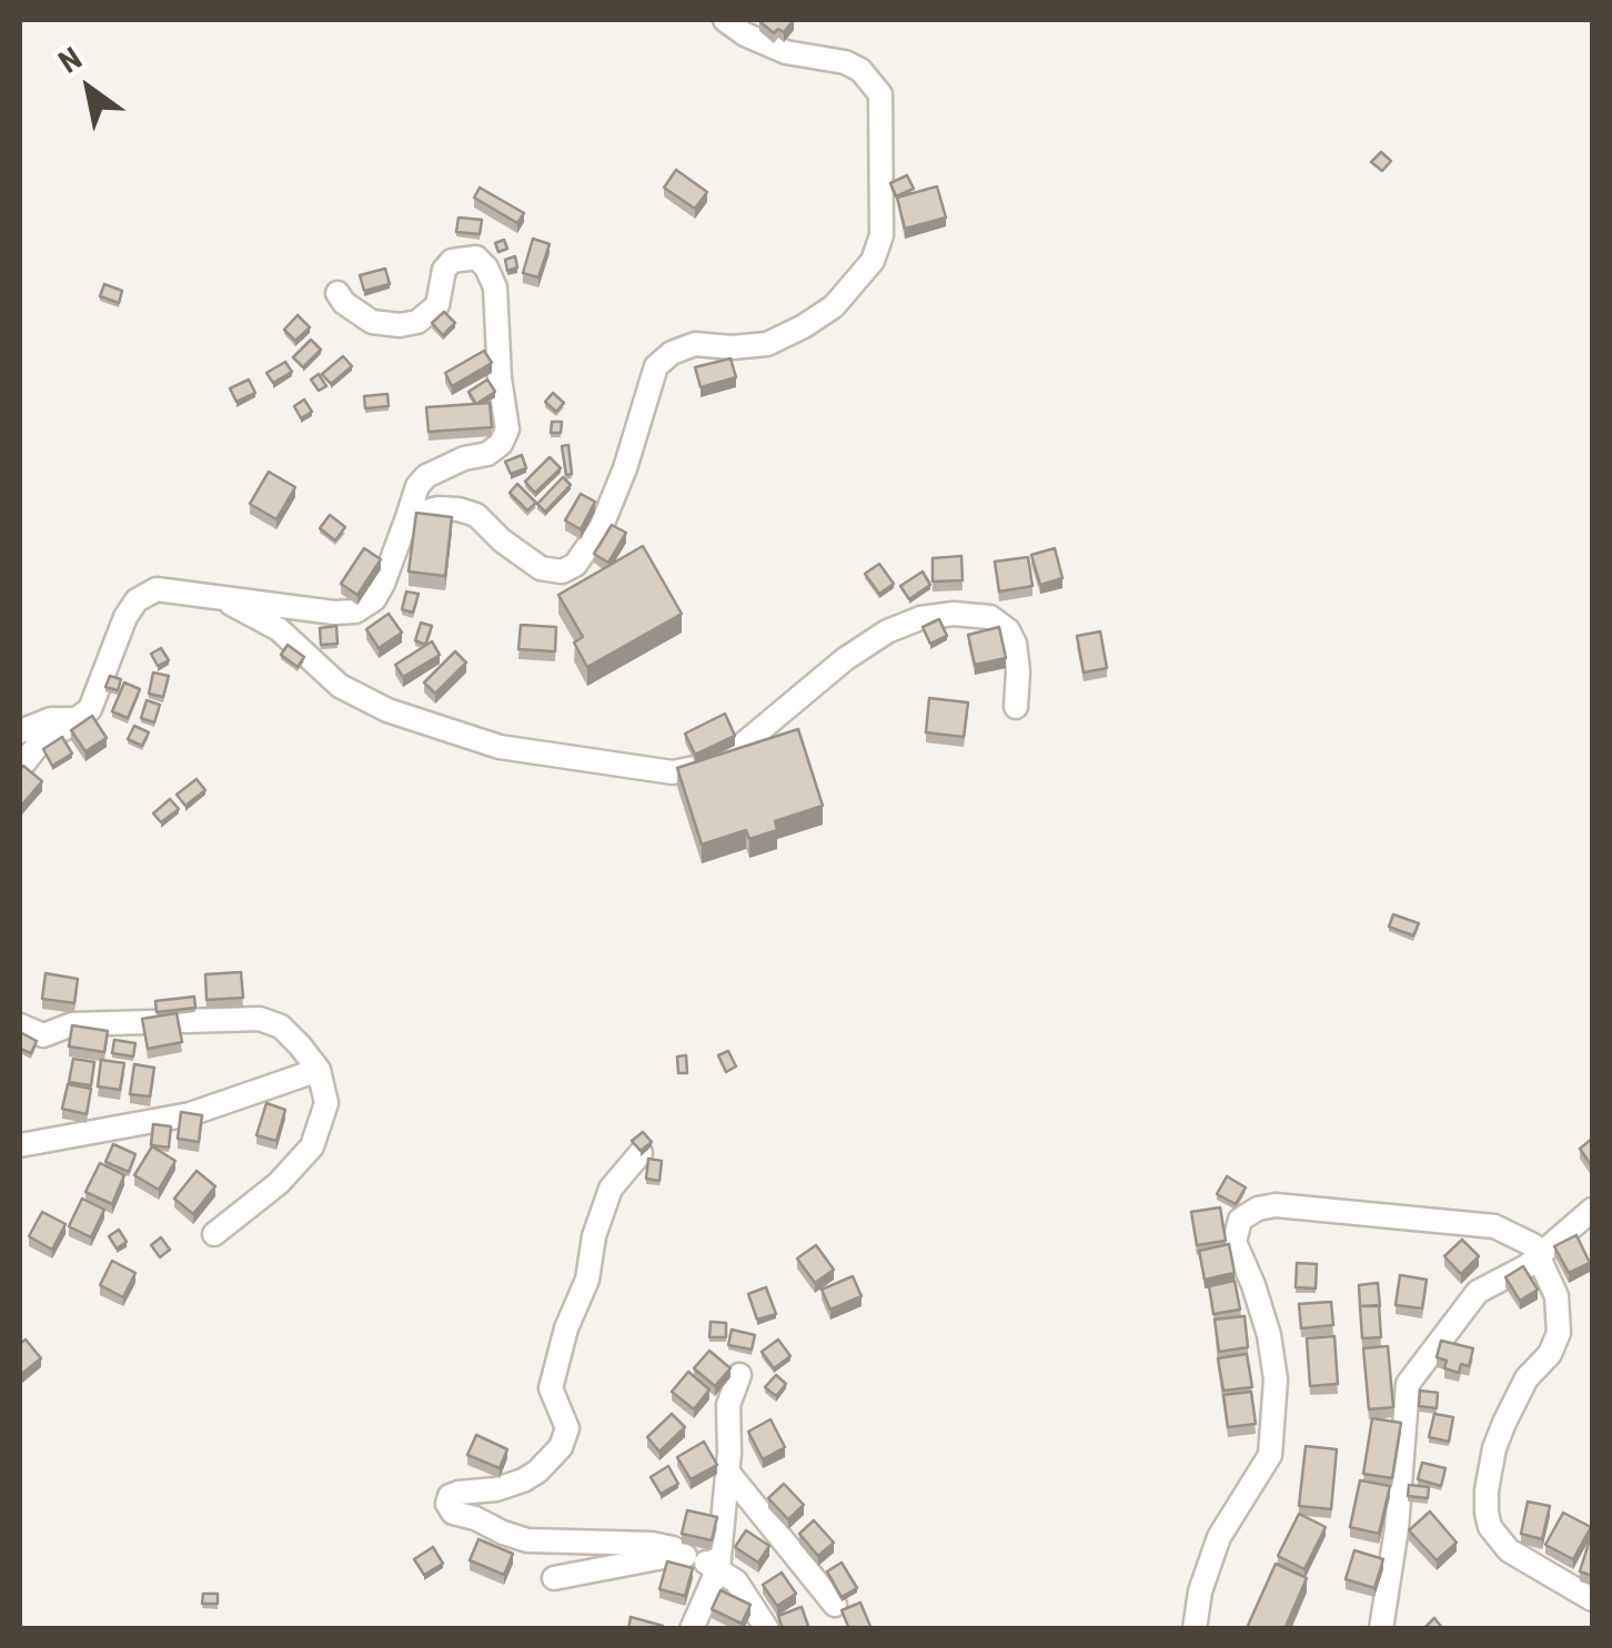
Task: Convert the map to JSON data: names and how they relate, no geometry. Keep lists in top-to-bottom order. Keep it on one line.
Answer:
{"north":"top left"}
